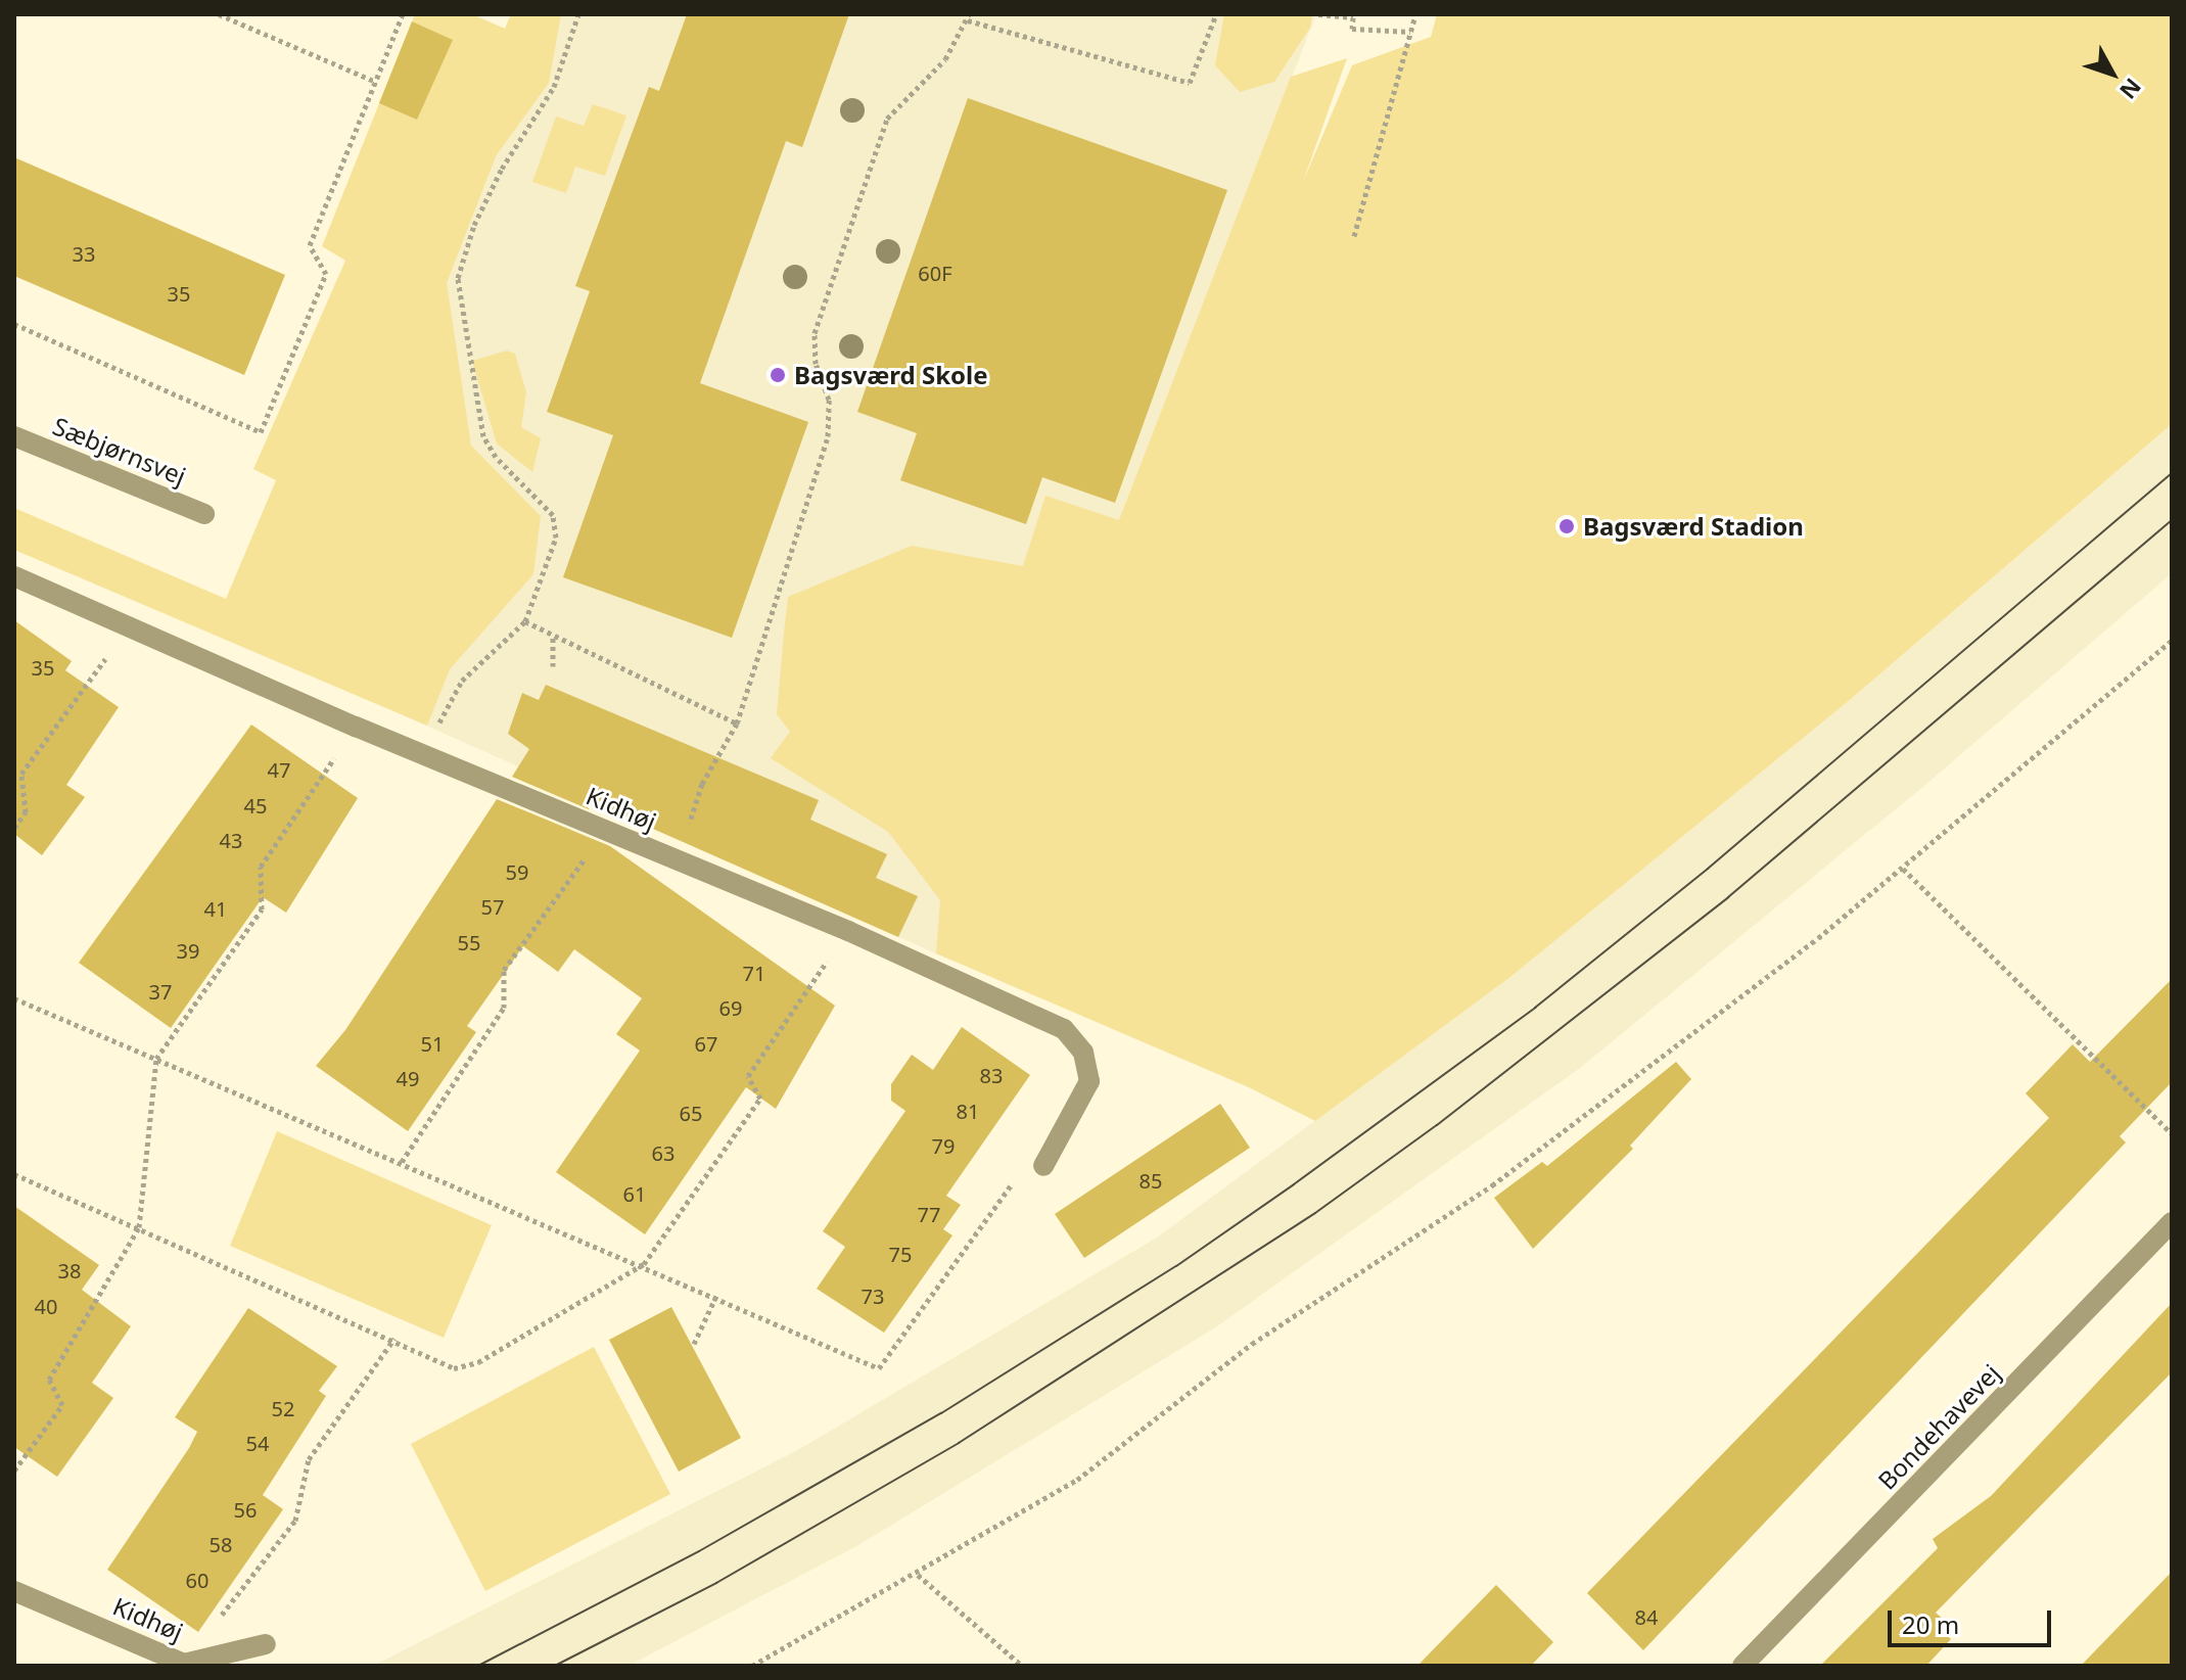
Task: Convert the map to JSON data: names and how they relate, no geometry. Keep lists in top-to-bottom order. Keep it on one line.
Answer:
{"streets":{"street":["Sæbjørnsvej","Kidhøj","Bondehavevej"]},"places":["Bagsværd Skole","Bagsværd Stadion"],"house_numbers":["33","60F","35","35","47","45","43","59","57","41","55","39","71","37","69","51","67","83","49","81","65","79","63","85","61","77","75","38","73","40","52","54","56","58","60","84"],"scale_bar":"20 m","north":"bottom right"}
